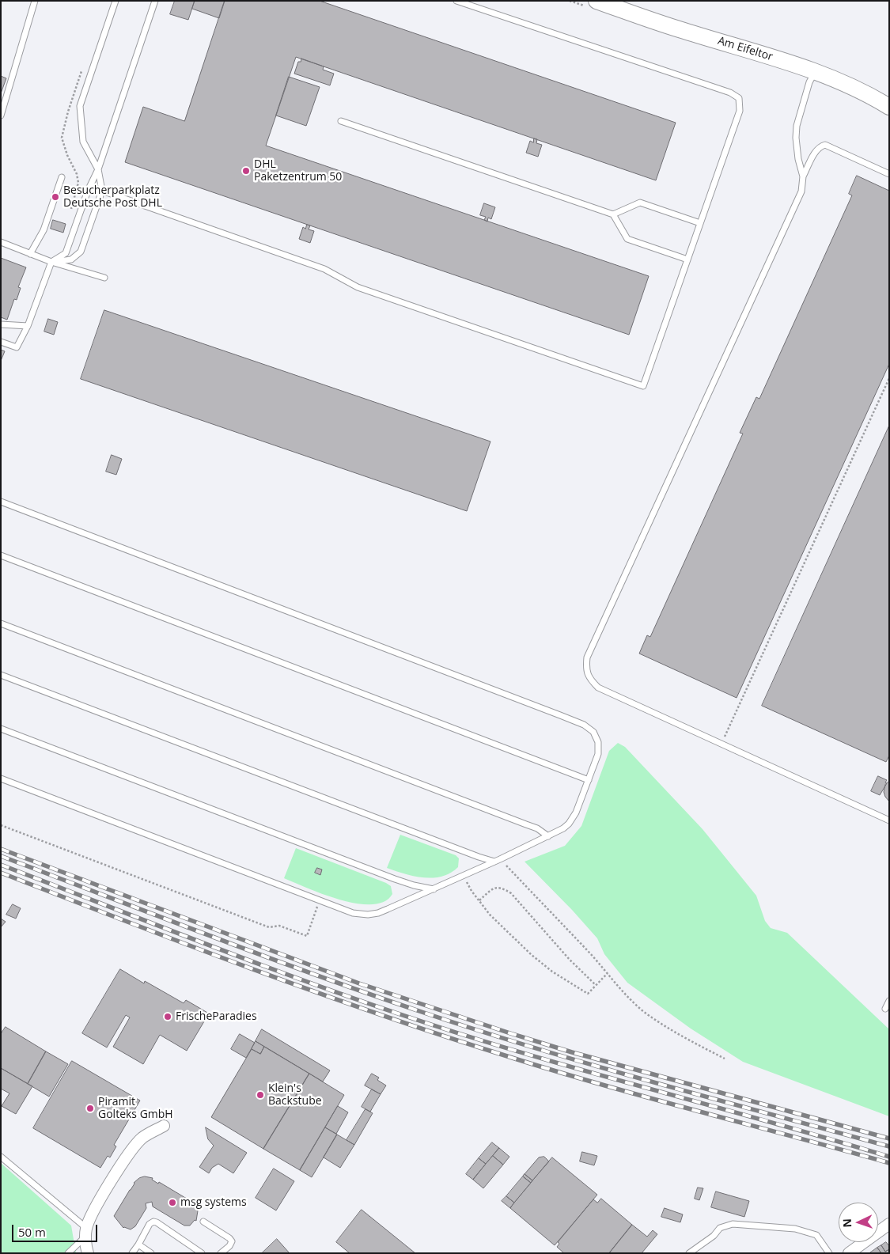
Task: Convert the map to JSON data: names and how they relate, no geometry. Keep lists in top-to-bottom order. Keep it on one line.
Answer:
{"streets":{"main road":["Am Eifeltor"]},"places":["DHL Paketzentrum 50","Besucherparkplatz Deutsche Post DHL","FrischeParadies","Klein's Backstube","Piramit Golteks GmbH","msg systems"],"scale_bar":"50 m","north":"left"}
